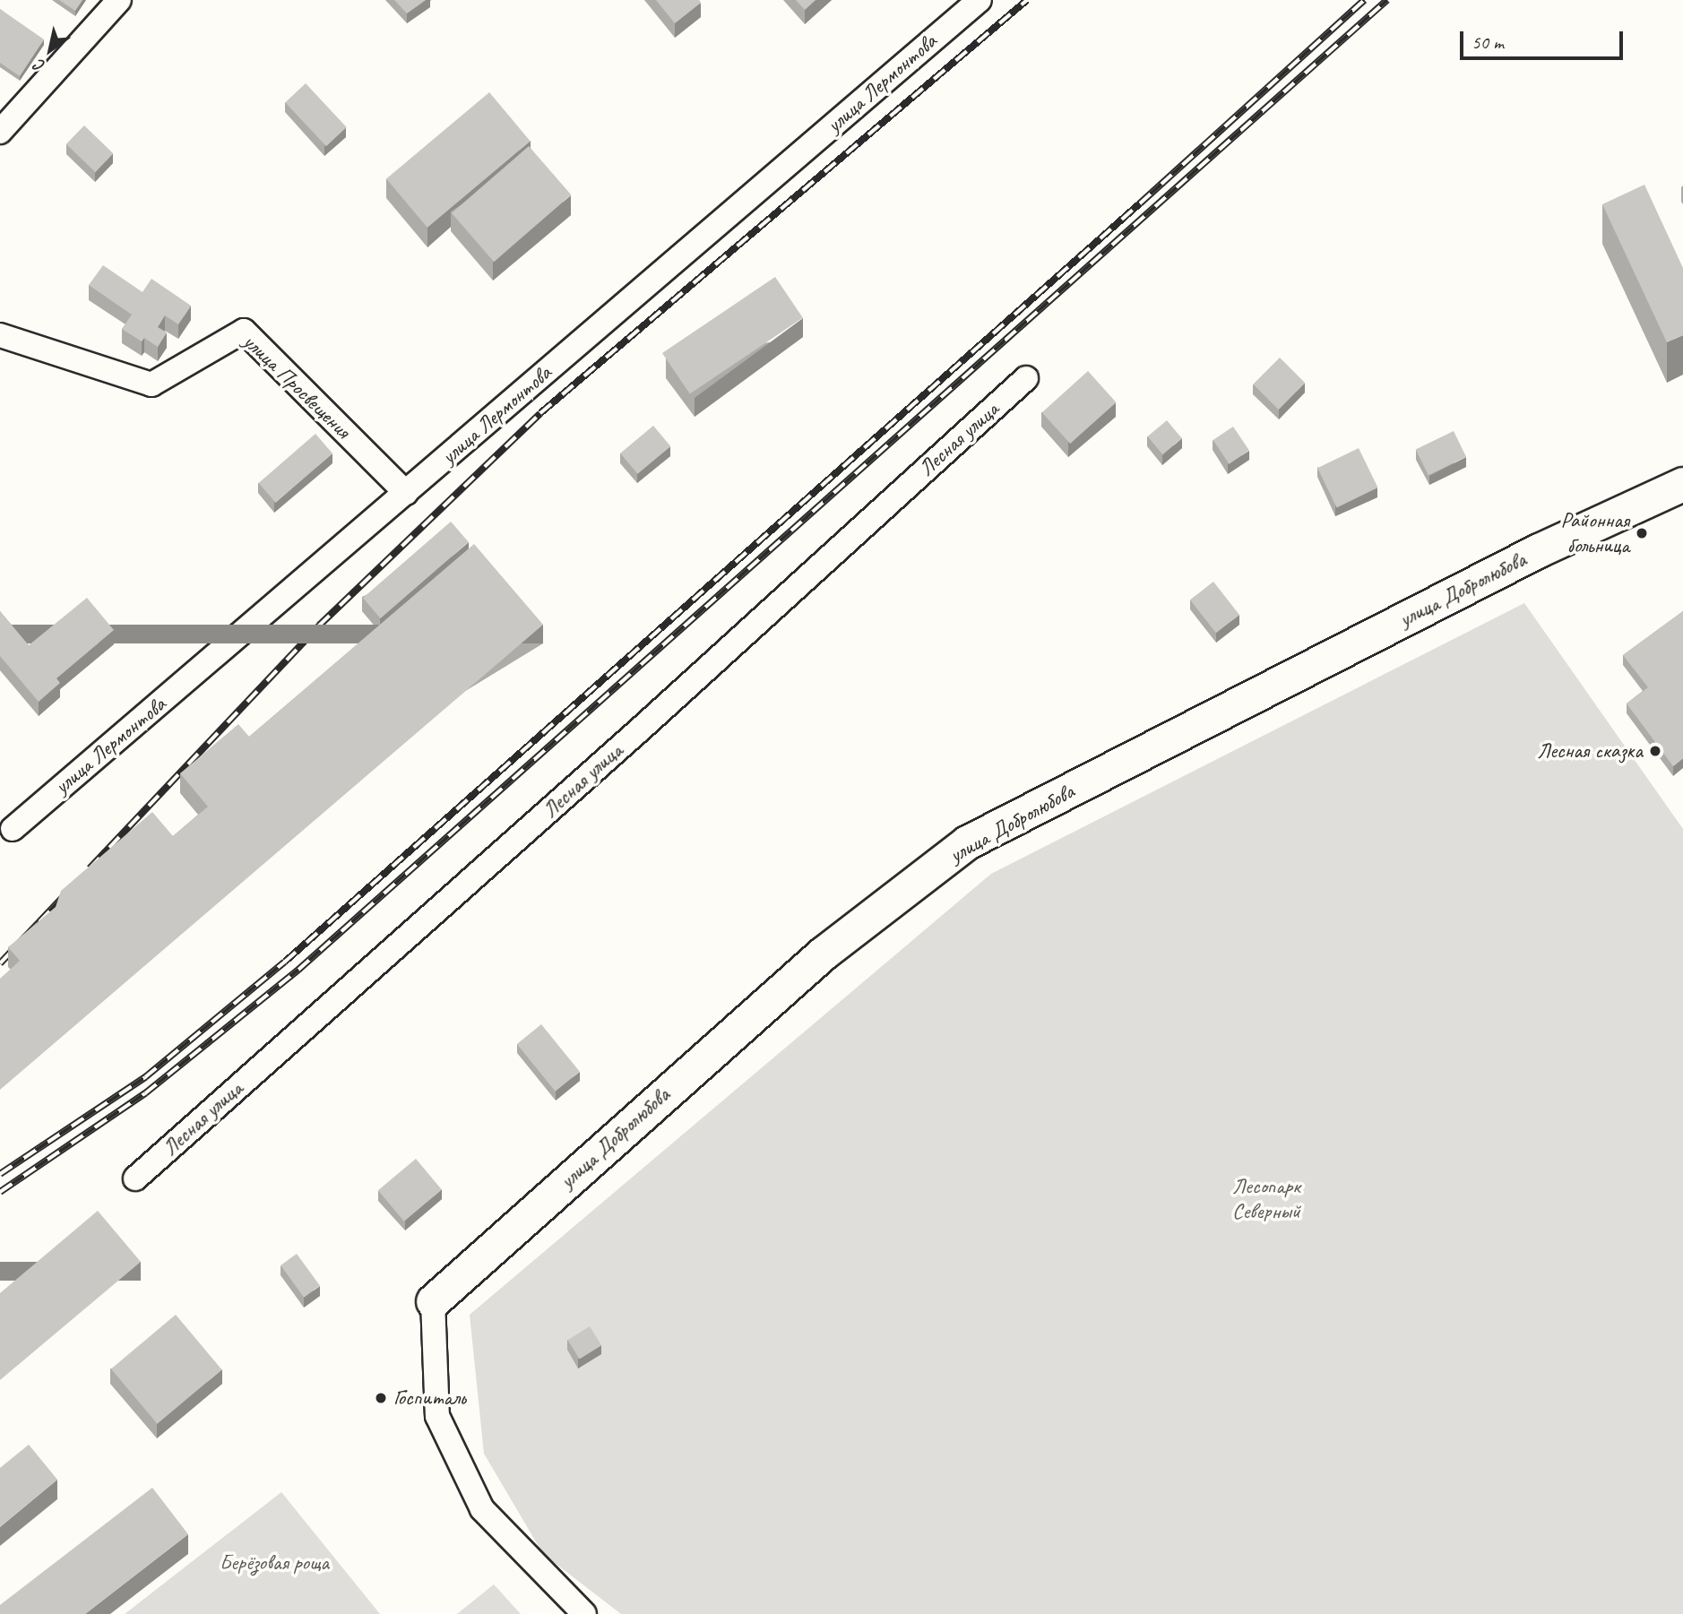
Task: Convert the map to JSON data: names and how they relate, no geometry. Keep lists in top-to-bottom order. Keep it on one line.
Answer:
{"streets":{"street":["улица Лермонтова","улица Просвещения","Лесная улица","улица Добролюбова"]},"crossings":[["улица Лермонтова","улица Просвещения"]],"parks":["Лесопарк Северный","Берёзовая роща"],"places":["Районная больница","Лесная сказка","Госпиталь"],"scale_bar":"50 m","north":"bottom left"}
